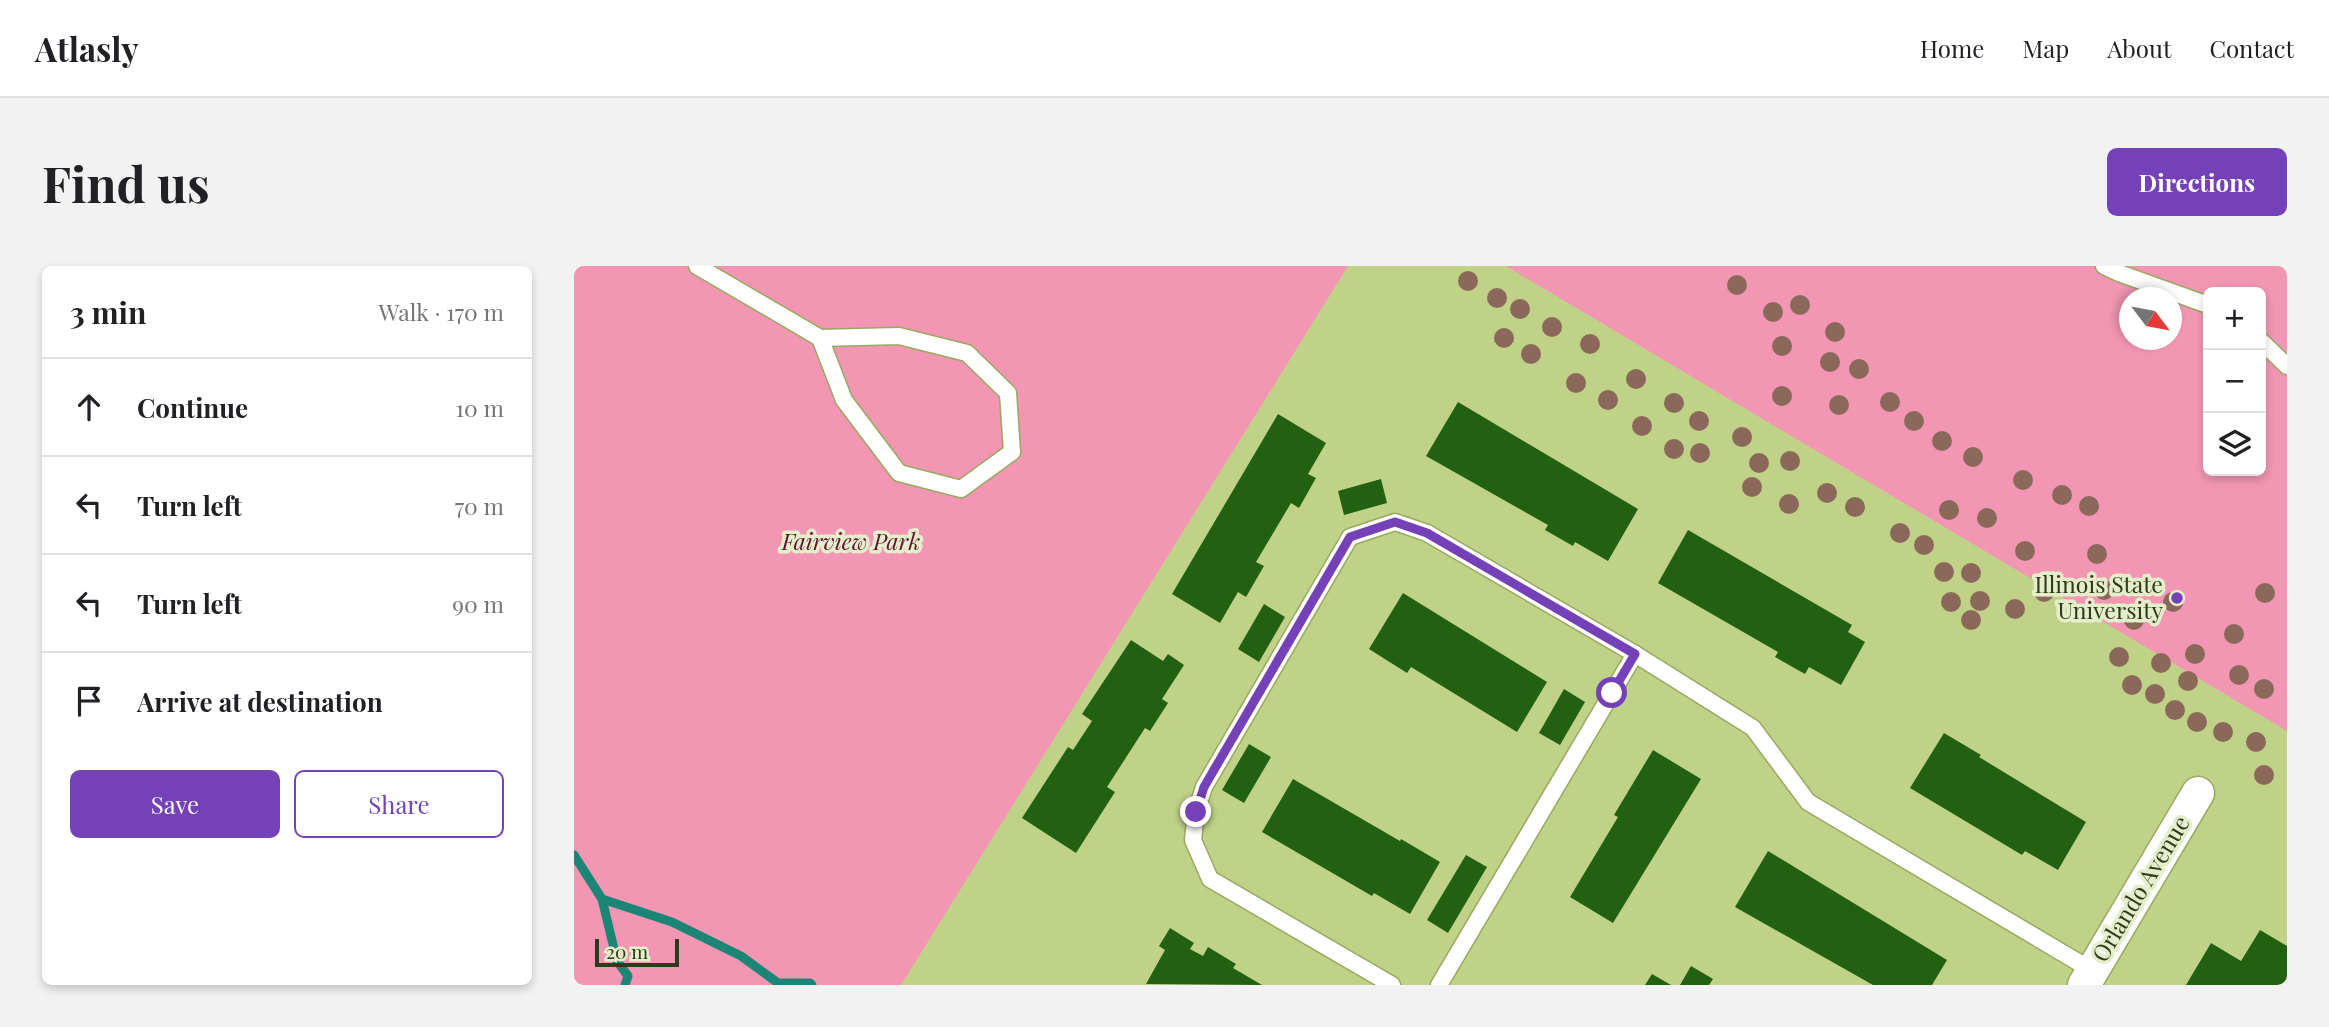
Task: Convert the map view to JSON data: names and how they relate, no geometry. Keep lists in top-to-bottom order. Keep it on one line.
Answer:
{"streets":{"street":["Orlando Avenue"]},"parks":["Fairview Park"],"places":["Illinois State University"],"scale_bar":"20 m","north":"bottom right","page":{"header":"Atlasly","nav":["Home","Map","About","Contact"],"buttons":["Directions",["Save","Share"]],"title":"Find us","heading":["3 min","Walk · 170 m"],"map_buttons":["+","−"],"list":[["Continue","10 m"],["Turn left","70 m"],["Turn left","90 m"],"Arrive at destination"],"scale":"20 m"}}
